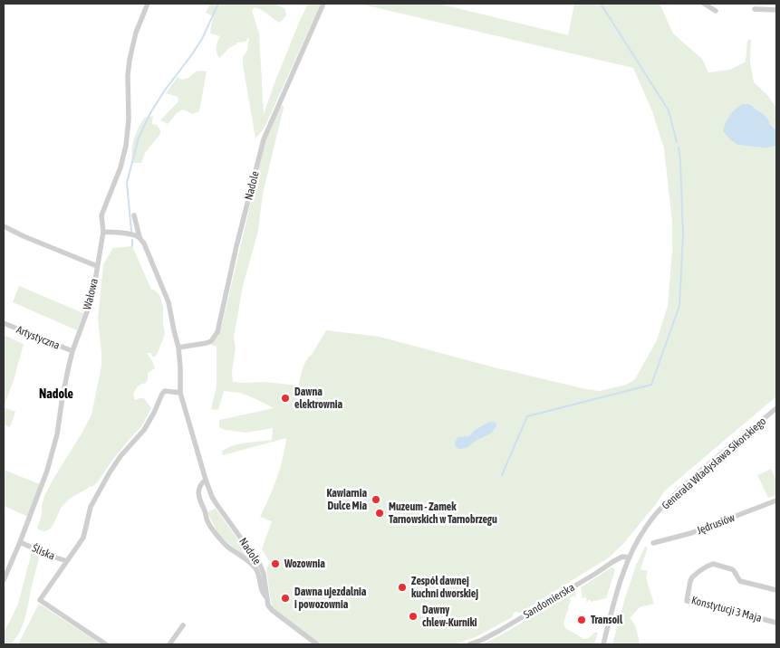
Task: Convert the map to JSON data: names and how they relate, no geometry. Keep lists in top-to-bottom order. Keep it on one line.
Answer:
{"streets":{"street":["Nadole","Wałowa","Artystyczna","Generała Władysława Sikorskiego","Jędrusiów","Śliska","Sandomierska","Konstytucji 3 Maja"]},"crossings":[["Wałowa","Artystyczna"],["Wałowa","Śliska"],["Generała Władysława Sikorskiego","Sandomierska"]],"districts":["Nadole"],"places":["Dawna elektrownia","Kawiarnia Dulce Mia","Muzeum - Zamek Tarnowskich w Tarnobrzegu","Wozownia","Zespół dawnej kuchni dworskiej","Dawna ujezdalnia i powozownia","Dawny chlew-Kurniki","Transoil"]}
